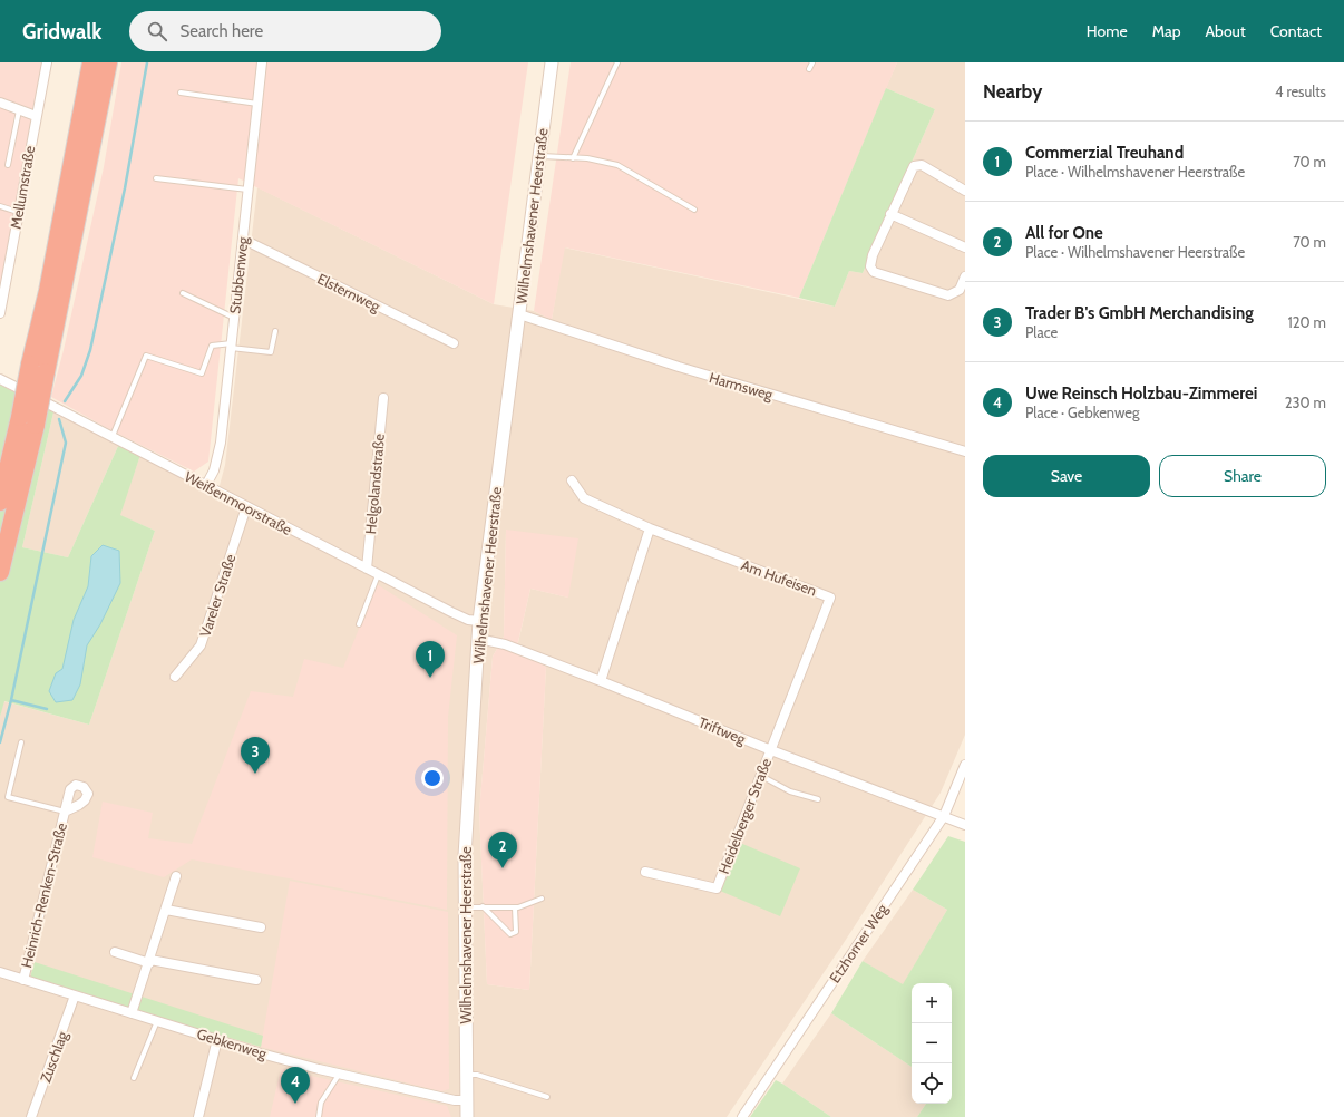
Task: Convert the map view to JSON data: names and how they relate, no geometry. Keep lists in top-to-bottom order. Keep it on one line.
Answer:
{"streets":{"street":["Mellumstraße","Wilhelmshavener Heerstraße","Stubbenweg","Elsternweg","Harmsweg","Helgolandstraße","Weißenmoorstraße","Am Hufeisen","Vareler Straße","Triftweg","Heidelberger Straße","Heinrich-Renken-Straße","Etzhorner Weg","Gebkenweg","Zuschlag"]},"crossings":[["Wilhelmshavener Heerstraße","Harmsweg"],["Wilhelmshavener Heerstraße","Weißenmoorstraße"],["Wilhelmshavener Heerstraße","Triftweg"],["Wilhelmshavener Heerstraße","Gebkenweg"],["Stubbenweg","Elsternweg"],["Stubbenweg","Weißenmoorstraße"],["Helgolandstraße","Weißenmoorstraße"],["Weißenmoorstraße","Vareler Straße"],["Am Hufeisen","Triftweg"],["Am Hufeisen","Heidelberger Straße"],["Triftweg","Heidelberger Straße"],["Triftweg","Etzhorner Weg"],["Heinrich-Renken-Straße","Gebkenweg"],["Gebkenweg","Zuschlag"]],"page":{"header":"Gridwalk","search":"Search here","nav":["Home","Map","About","Contact"],"heading":["Nearby","4 results"],"list":[{"mark":"1","name":"Commerzial Treuhand","note":"Place · Wilhelmshavener Heerstraße","value":"70 m"},{"mark":"2","name":"All for One","note":"Place · Wilhelmshavener Heerstraße","value":"70 m"},{"mark":"3","name":"Trader B's GmbH Merchandising","note":"Place","value":"120 m"},{"mark":"4","name":"Uwe Reinsch Holzbau-Zimmerei","note":"Place · Gebkenweg","value":"230 m"}],"buttons":["Save","Share"],"pins":["1","3","2","4"],"map_buttons":["+","−"]}}
